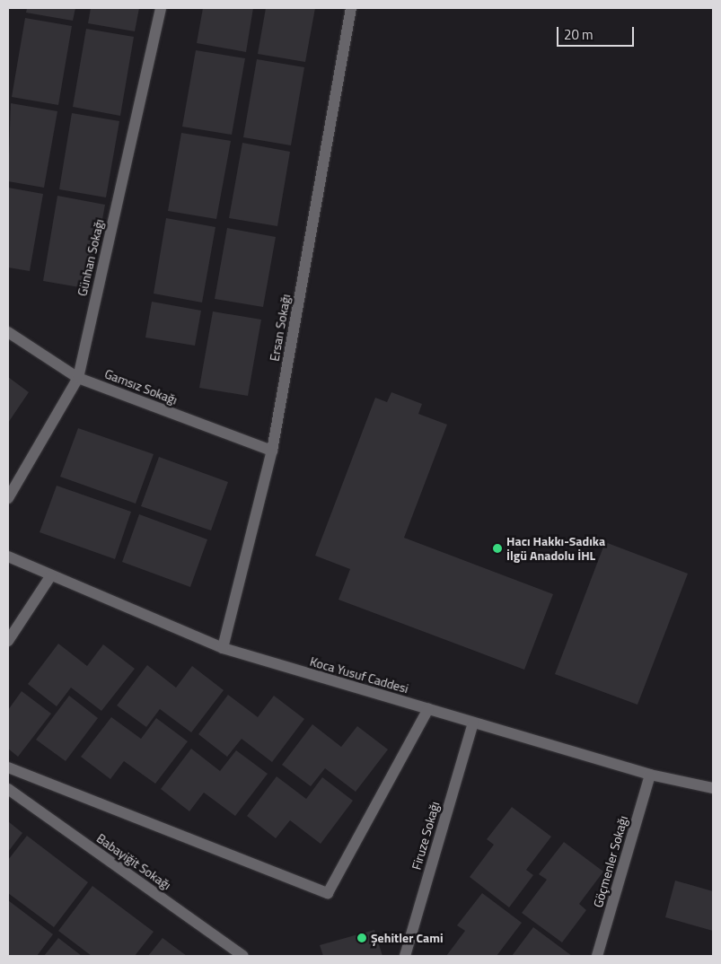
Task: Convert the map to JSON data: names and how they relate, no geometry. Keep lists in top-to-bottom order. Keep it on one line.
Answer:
{"streets":{"street":["Günhan Sokağı","Ersan Sokağı","Gamsız Sokağı","Koca Yusuf Caddesi","Firuze Sokağı","Babayiğit Sokağı","Göçmenler Sokağı"]},"crossings":[["Günhan Sokağı","Gamsız Sokağı"],["Ersan Sokağı","Gamsız Sokağı"],["Ersan Sokağı","Koca Yusuf Caddesi"],["Koca Yusuf Caddesi","Firuze Sokağı"],["Koca Yusuf Caddesi","Göçmenler Sokağı"]],"places":["Hacı Hakkı-Sadıka İlgü Anadolu İHL","Şehitler Cami"],"scale_bar":"20 m"}
